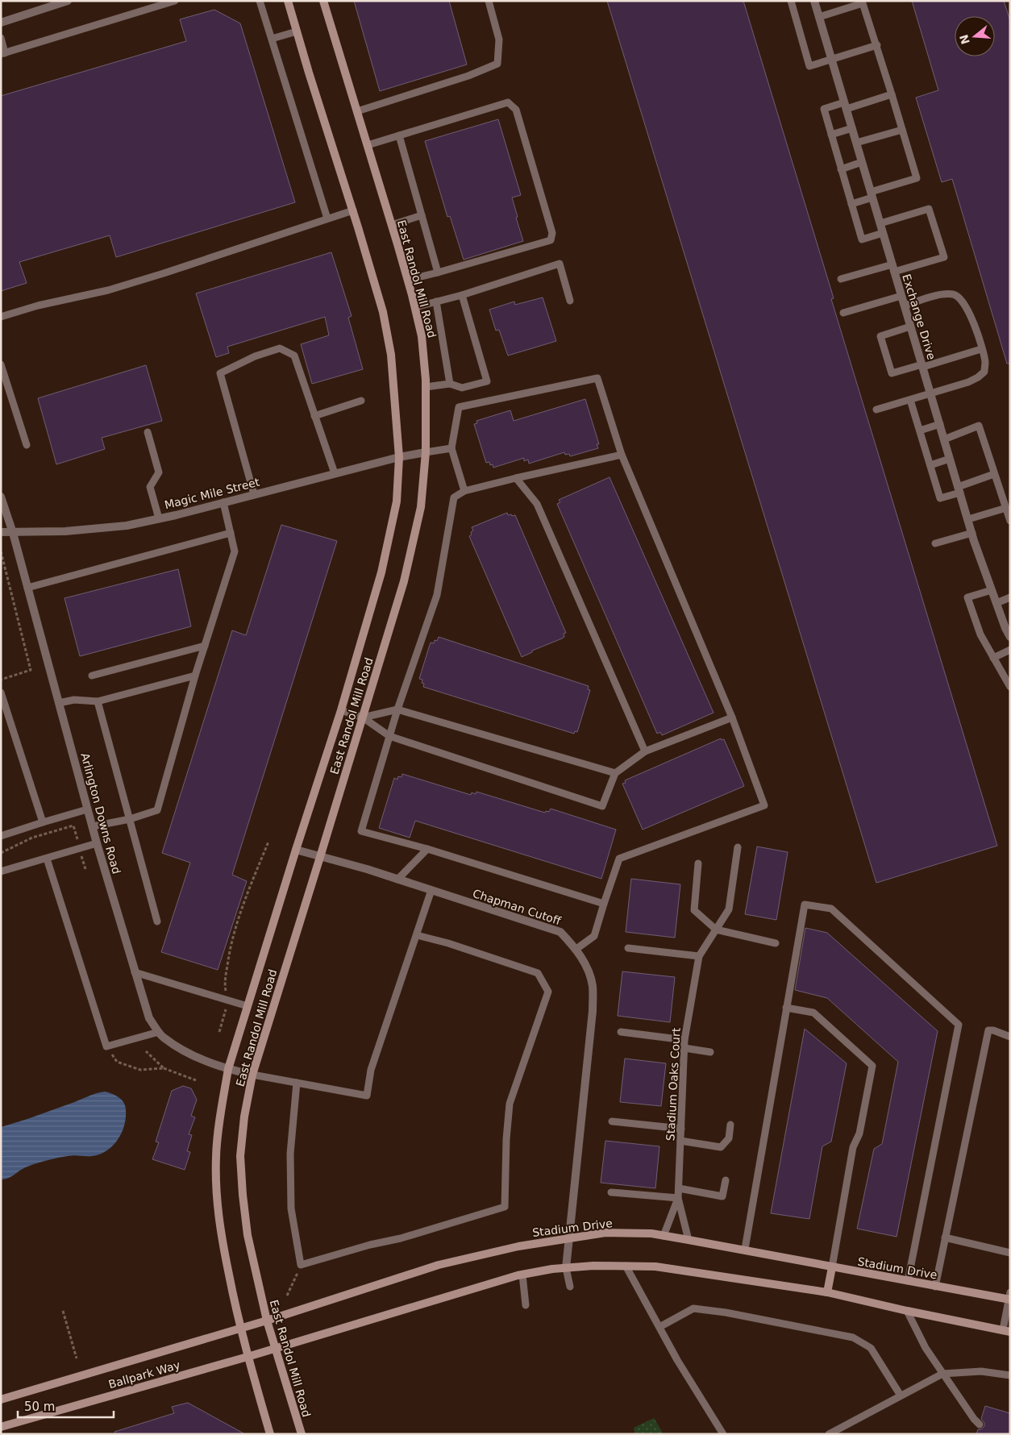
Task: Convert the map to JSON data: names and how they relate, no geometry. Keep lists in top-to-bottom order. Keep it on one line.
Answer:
{"streets":{"main road":["East Randol Mill Road","Stadium Drive","Ballpark Way"],"street":["Exchange Drive","Magic Mile Street","Arlington Downs Road","Chapman Cutoff"],"lane":["Stadium Oaks Court"]},"crossings":[["East Randol Mill Road","Magic Mile Street"],["East Randol Mill Road","Arlington Downs Road"],["East Randol Mill Road","Chapman Cutoff"],["East Randol Mill Road","Stadium Drive"],["East Randol Mill Road","Ballpark Way"],["Magic Mile Street","Arlington Downs Road"],["Chapman Cutoff","Stadium Drive"],["Stadium Oaks Court","Stadium Drive"],["Stadium Drive","Ballpark Way"]],"scale_bar":"50 m","north":"left"}
